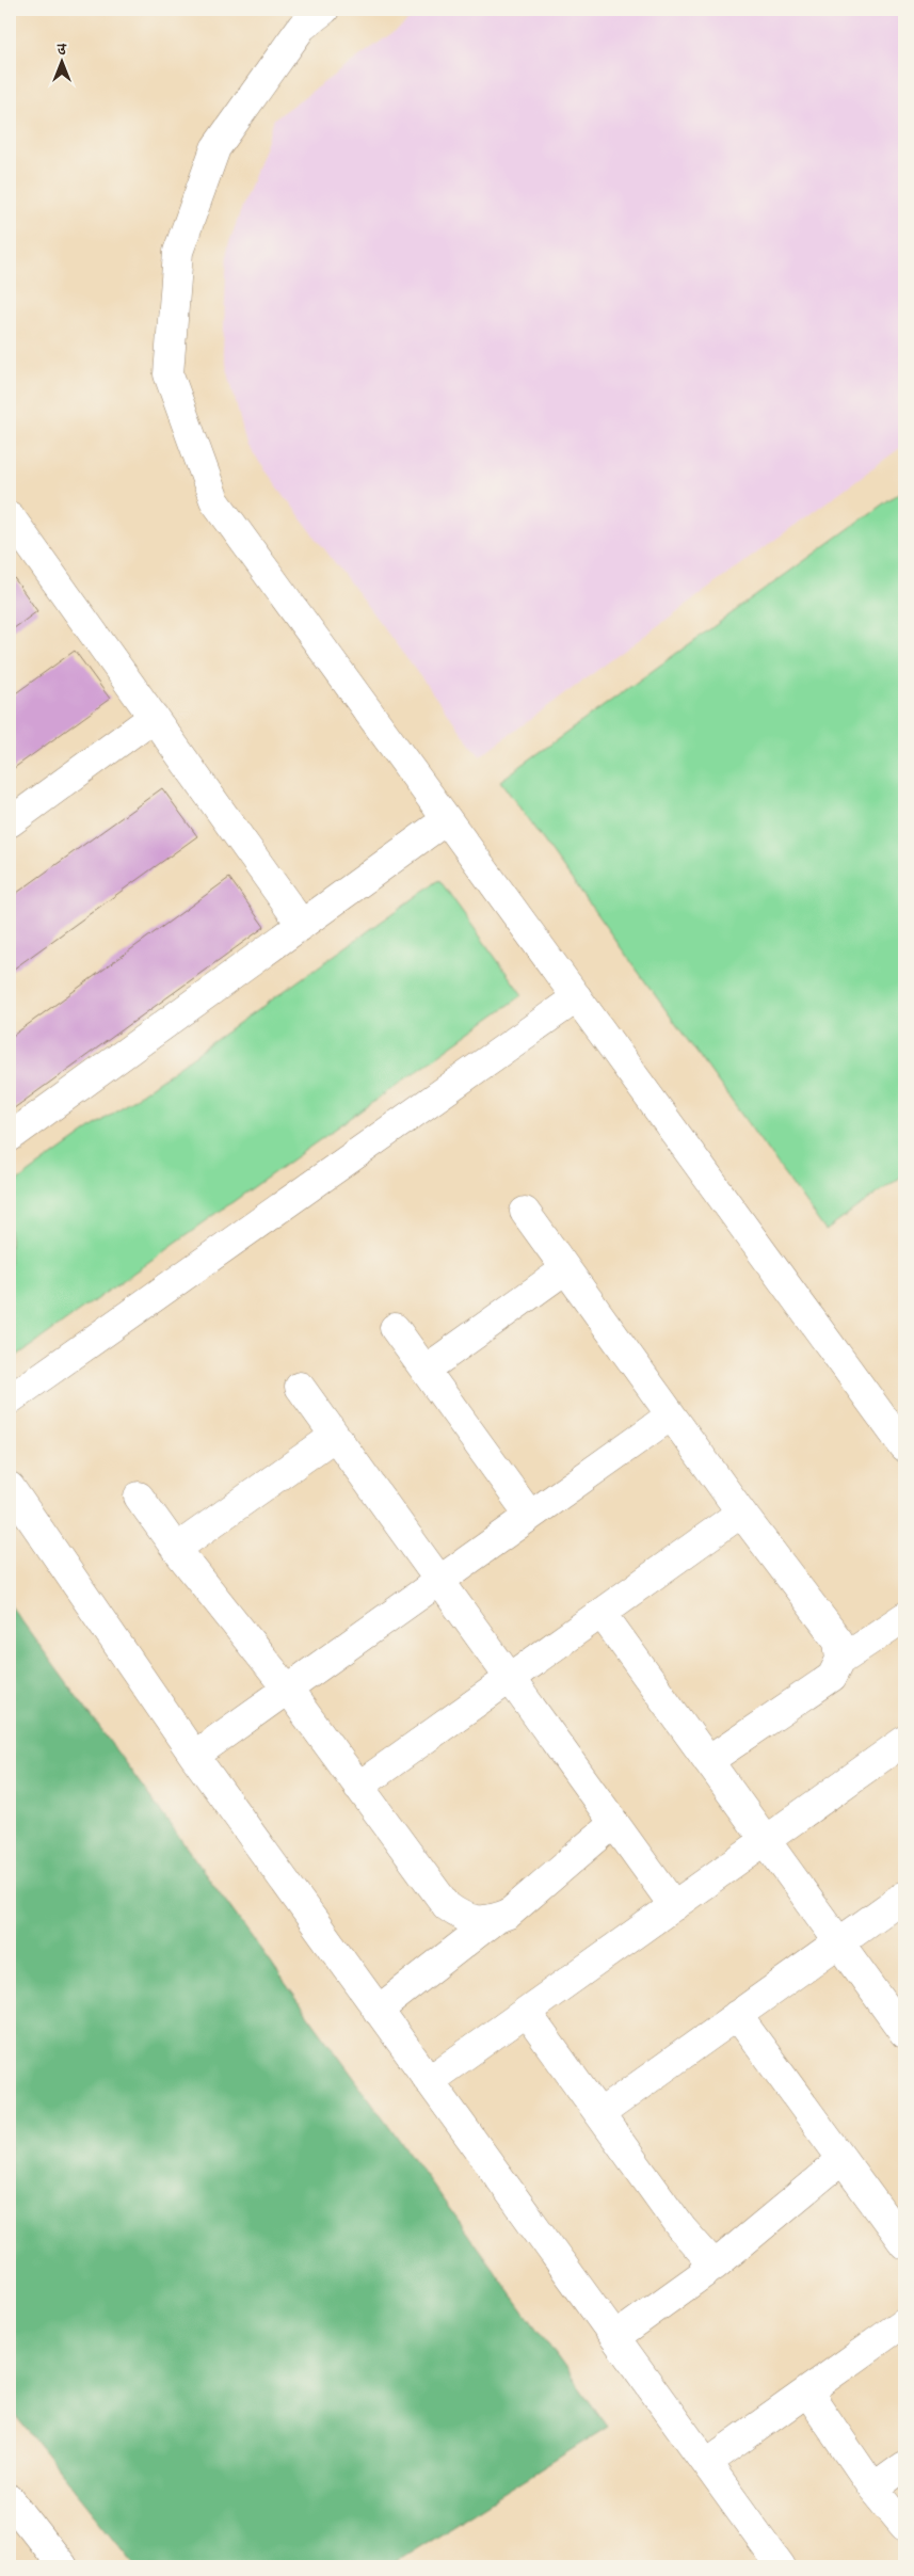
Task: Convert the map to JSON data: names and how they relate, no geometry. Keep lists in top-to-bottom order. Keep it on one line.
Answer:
{"north":"top"}
